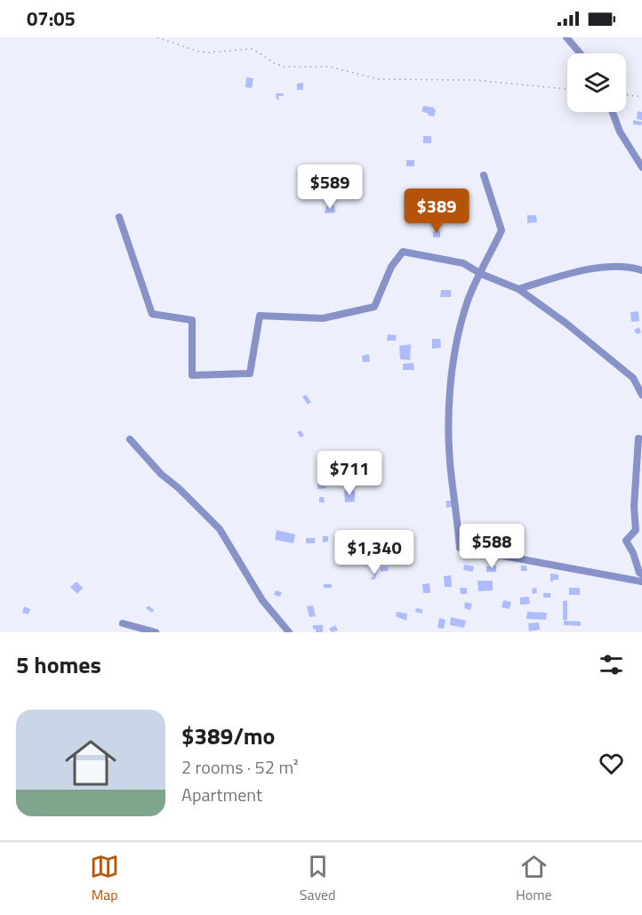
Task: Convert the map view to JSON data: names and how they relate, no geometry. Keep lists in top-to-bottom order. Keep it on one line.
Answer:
{"page":{"status":"07:05","price":["$589","$389","$711","$588","$1,340"],"heading":"5 homes","list":[{"name":"$389/mo","note":"2 rooms · 52 m² · Apartment"}],"tabs":["Map","Saved","Home"]}}
